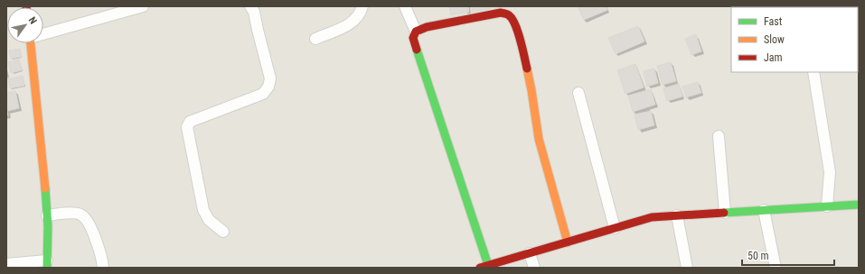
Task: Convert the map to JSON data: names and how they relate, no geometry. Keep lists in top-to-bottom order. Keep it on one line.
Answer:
{"legend":["Fast","Slow","Jam"],"scale_bar":"50 m","north":"top right"}
